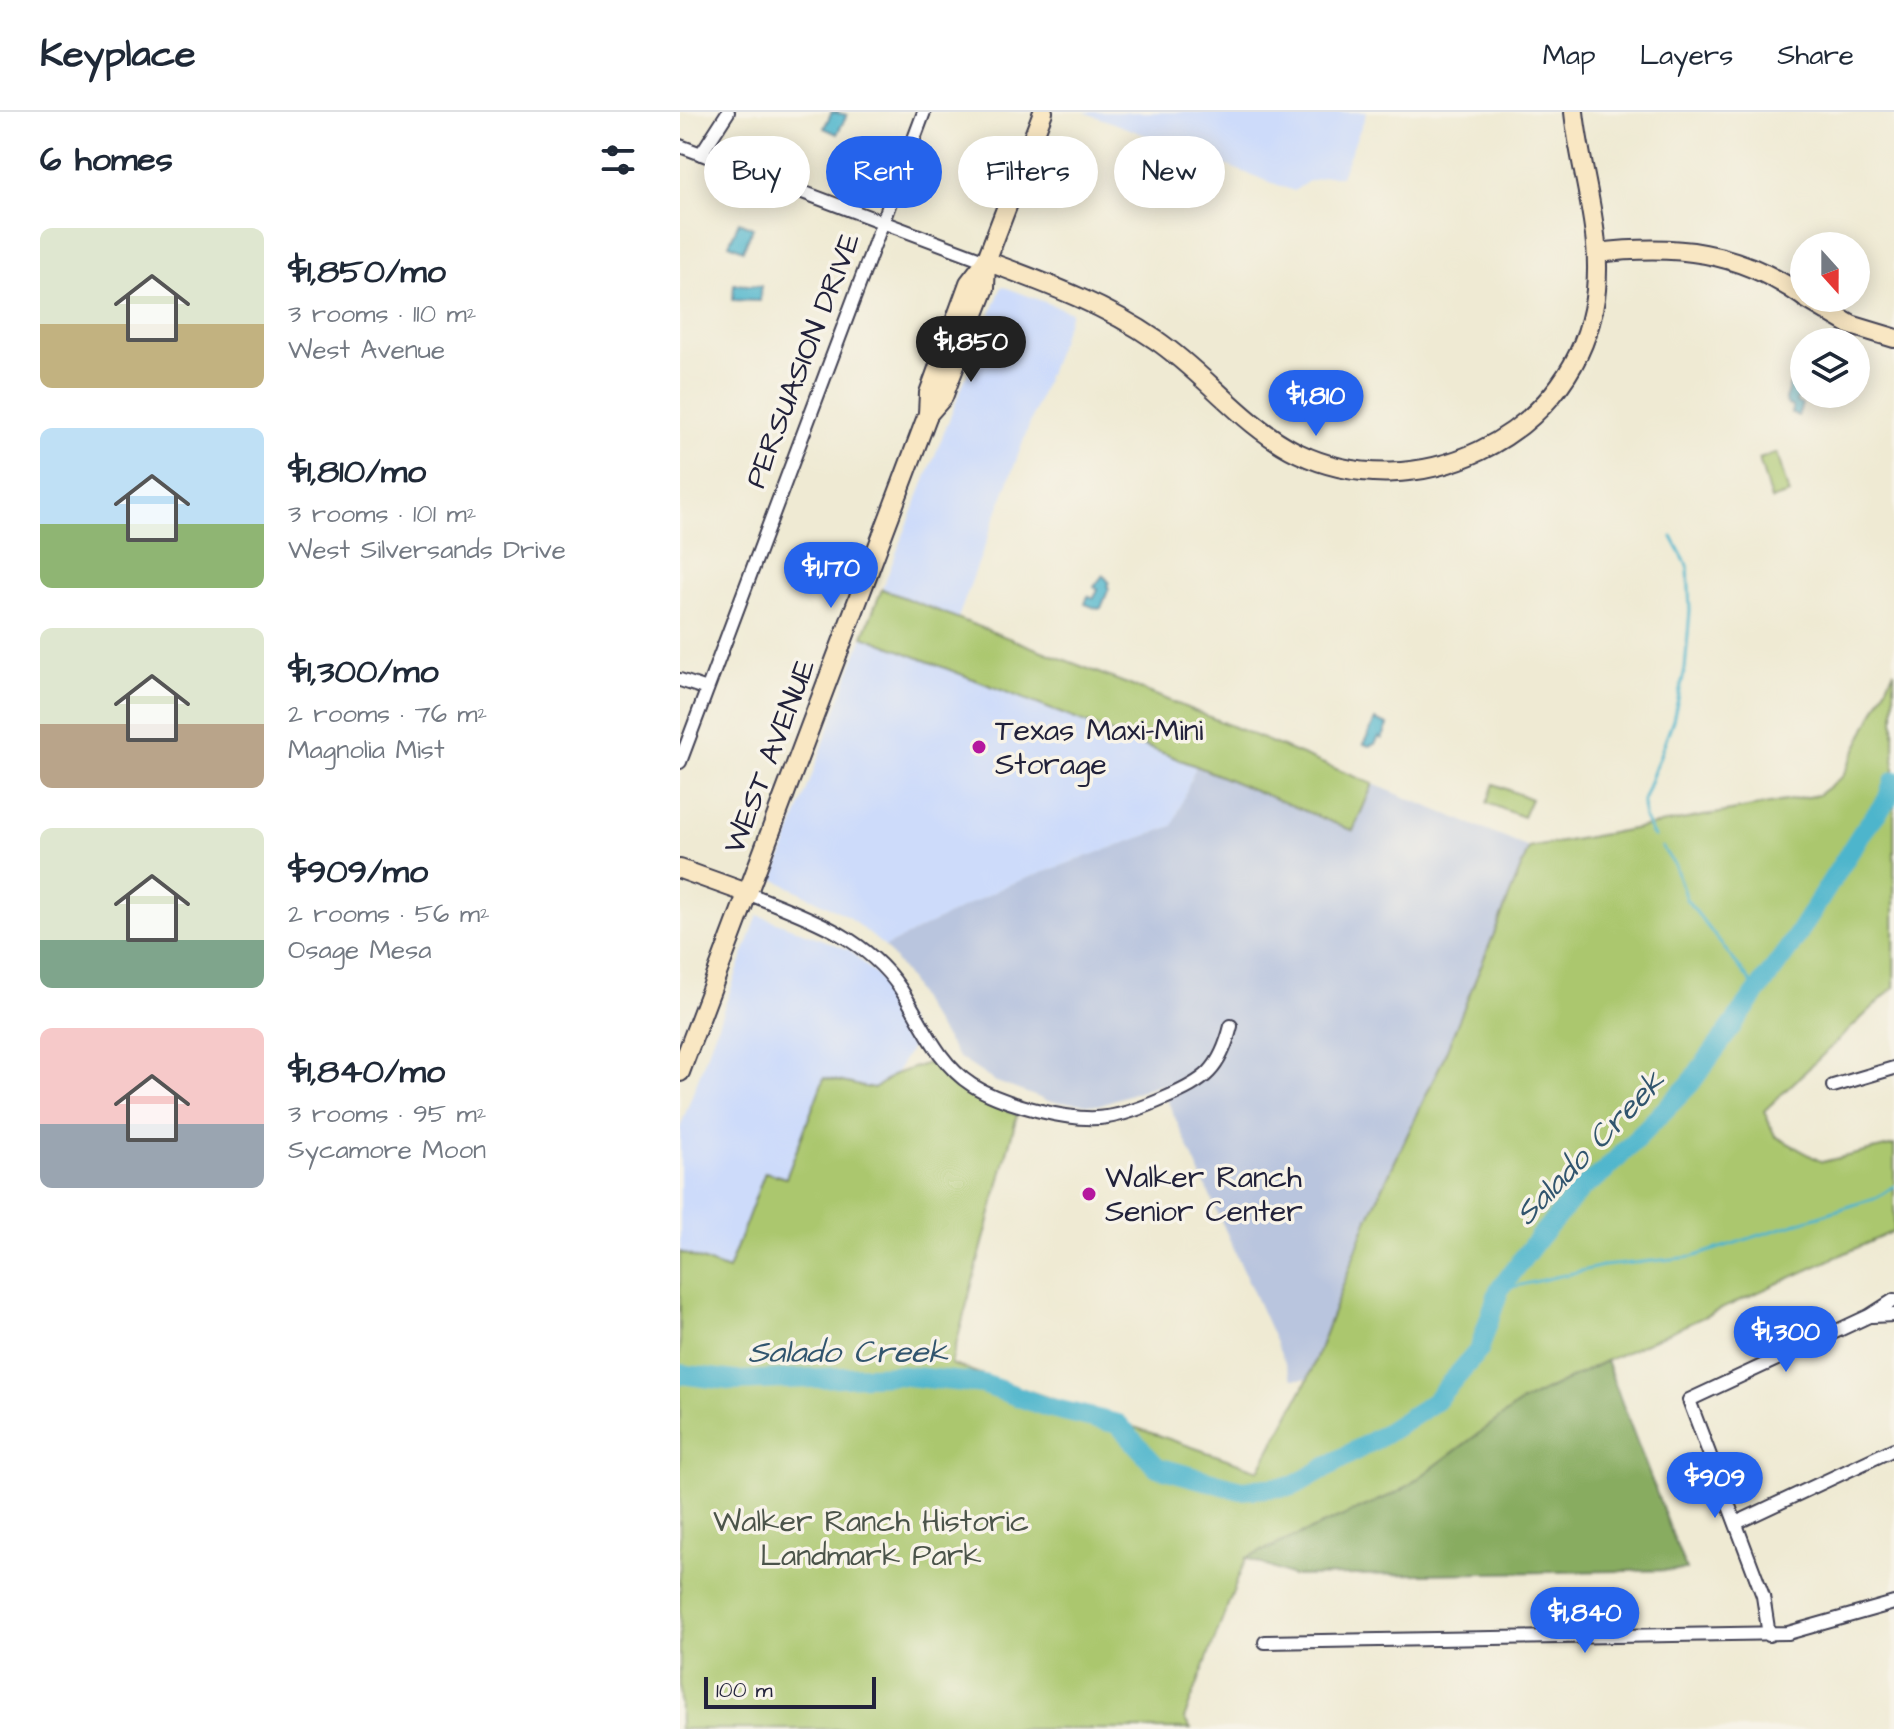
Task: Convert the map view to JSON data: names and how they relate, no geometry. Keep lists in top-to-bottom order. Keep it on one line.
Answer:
{"streets":{"street":["PERSUASION DRIVE","WEST AVENUE"]},"water":["Salado Creek"],"parks":["Walker Ranch Historic Landmark Park"],"places":["Texas Maxi-Mini Storage","Walker Ranch Senior Center"],"scale_bar":"100 m","north":"bottom","page":{"header":"Keyplace","nav":["Map","Layers","Share"],"heading":"6 homes","chip":["Buy","Rent","Filters","New"],"list":[{"name":"$1,850/mo","note":"3 rooms · 110 m² · West Avenue"},{"name":"$1,810/mo","note":"3 rooms · 101 m² · West Silversands Drive"},{"name":"$1,300/mo","note":"2 rooms · 76 m² · Magnolia Mist"},{"name":"$909/mo","note":"2 rooms · 56 m² · Osage Mesa"},{"name":"$1,840/mo","note":"3 rooms · 95 m² · Sycamore Moon"}],"price":["$1,850","$1,810","$1,170","$1,300","$909","$1,840"],"scale":"100 m"}}
